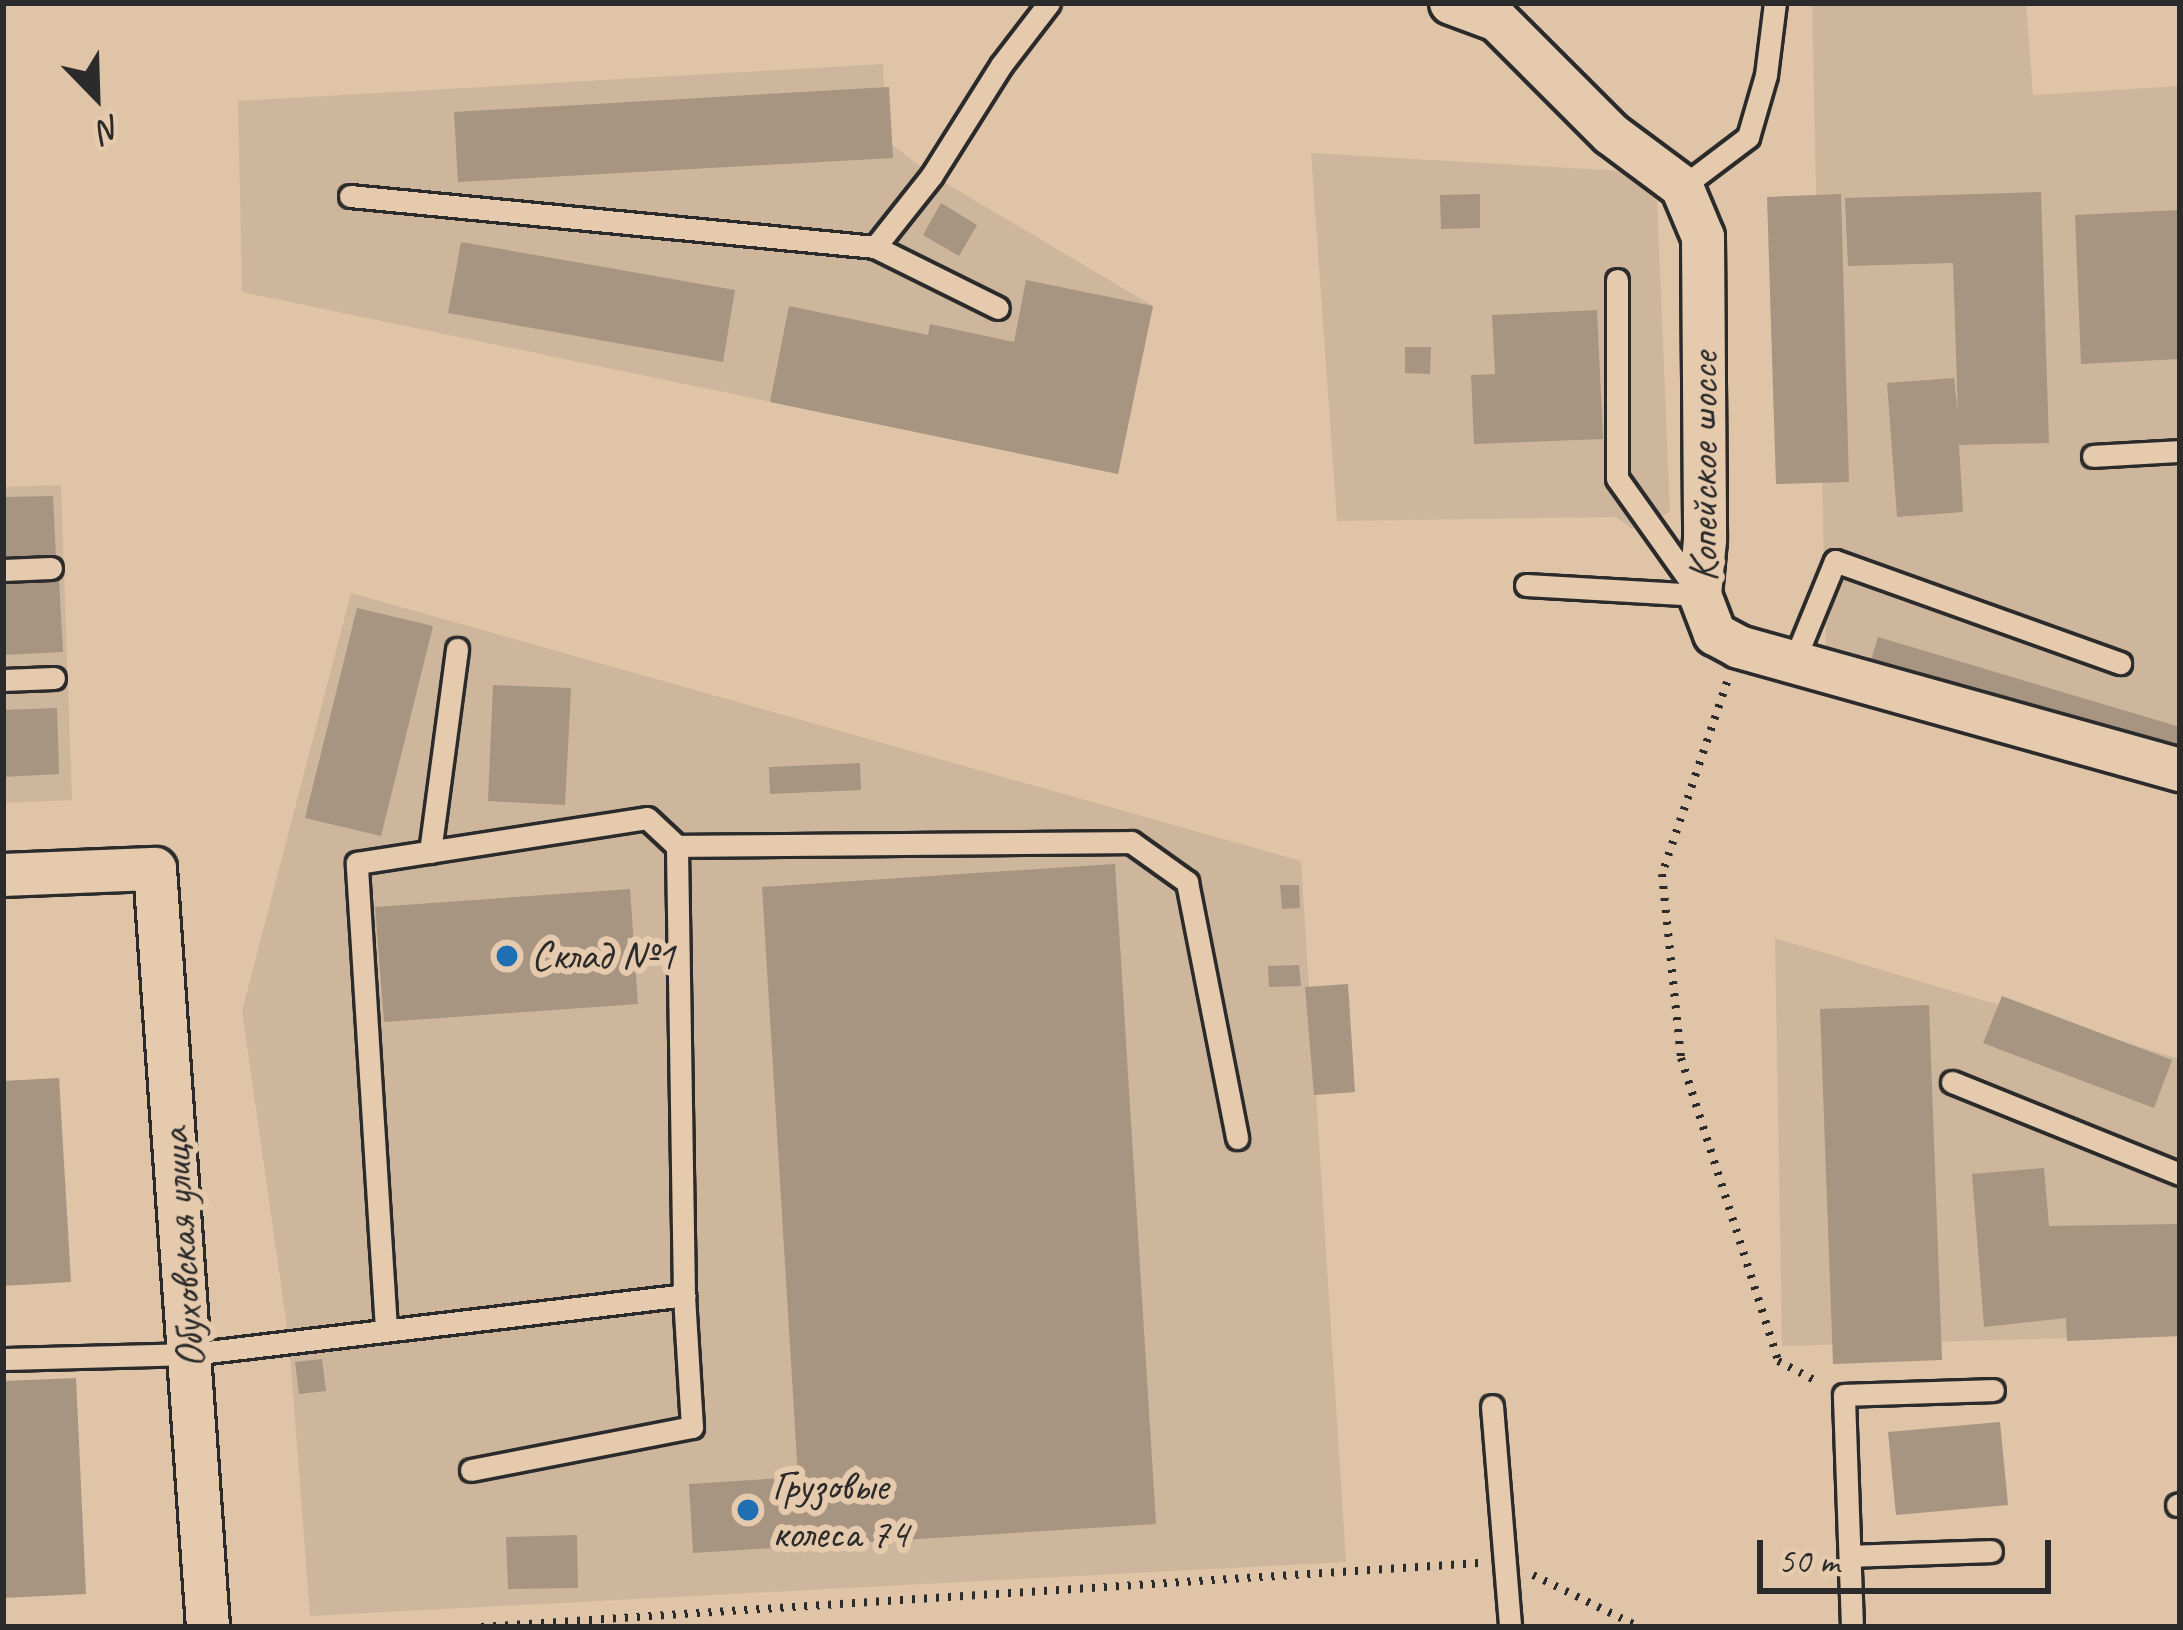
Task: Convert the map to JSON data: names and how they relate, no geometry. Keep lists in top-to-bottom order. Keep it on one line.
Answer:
{"streets":{"street":["Копейское шоссе","Обуховская улица"]},"places":["Склад №1","Грузовые колеса 74"],"scale_bar":"50 m","north":"bottom right"}
